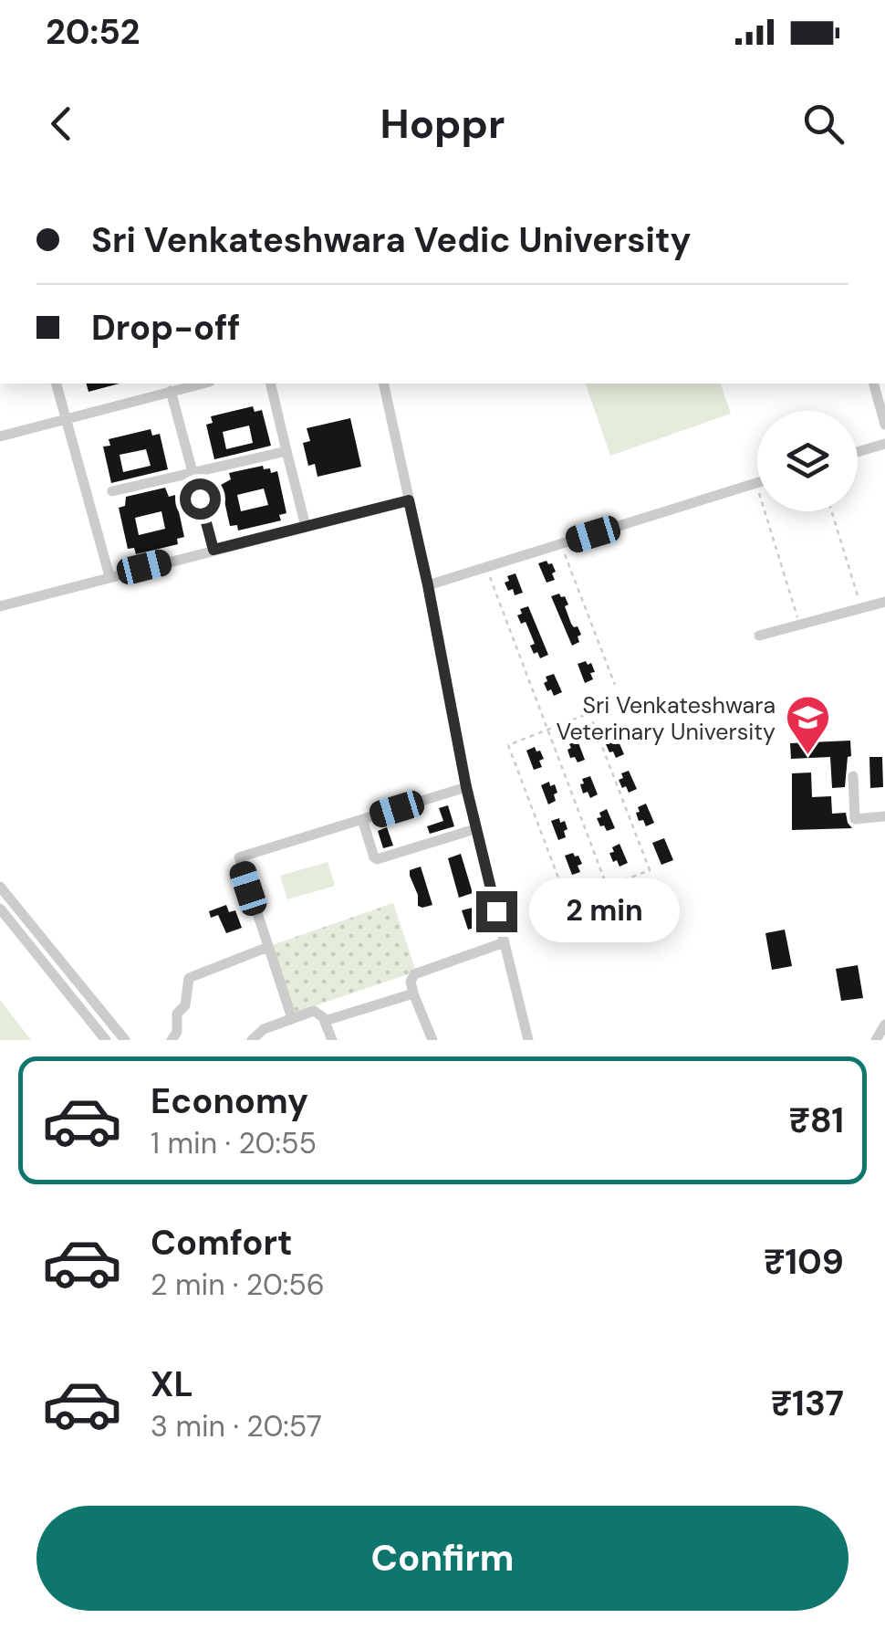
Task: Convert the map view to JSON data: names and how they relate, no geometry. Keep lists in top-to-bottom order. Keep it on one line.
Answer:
{"places":{"school or university":["Sri Venkateshwara Veterinary University"]},"page":{"status":"20:52","header":"Hoppr","banner":["Sri Venkateshwara Vedic University","Drop-off"],"bubble":"2 min","list":[{"name":"Economy","note":"1 min · 20:55","value":"₹81"},{"name":"Comfort","note":"2 min · 20:56","value":"₹109"},{"name":"XL","note":"3 min · 20:57","value":"₹137"}],"buttons":"Confirm"}}
